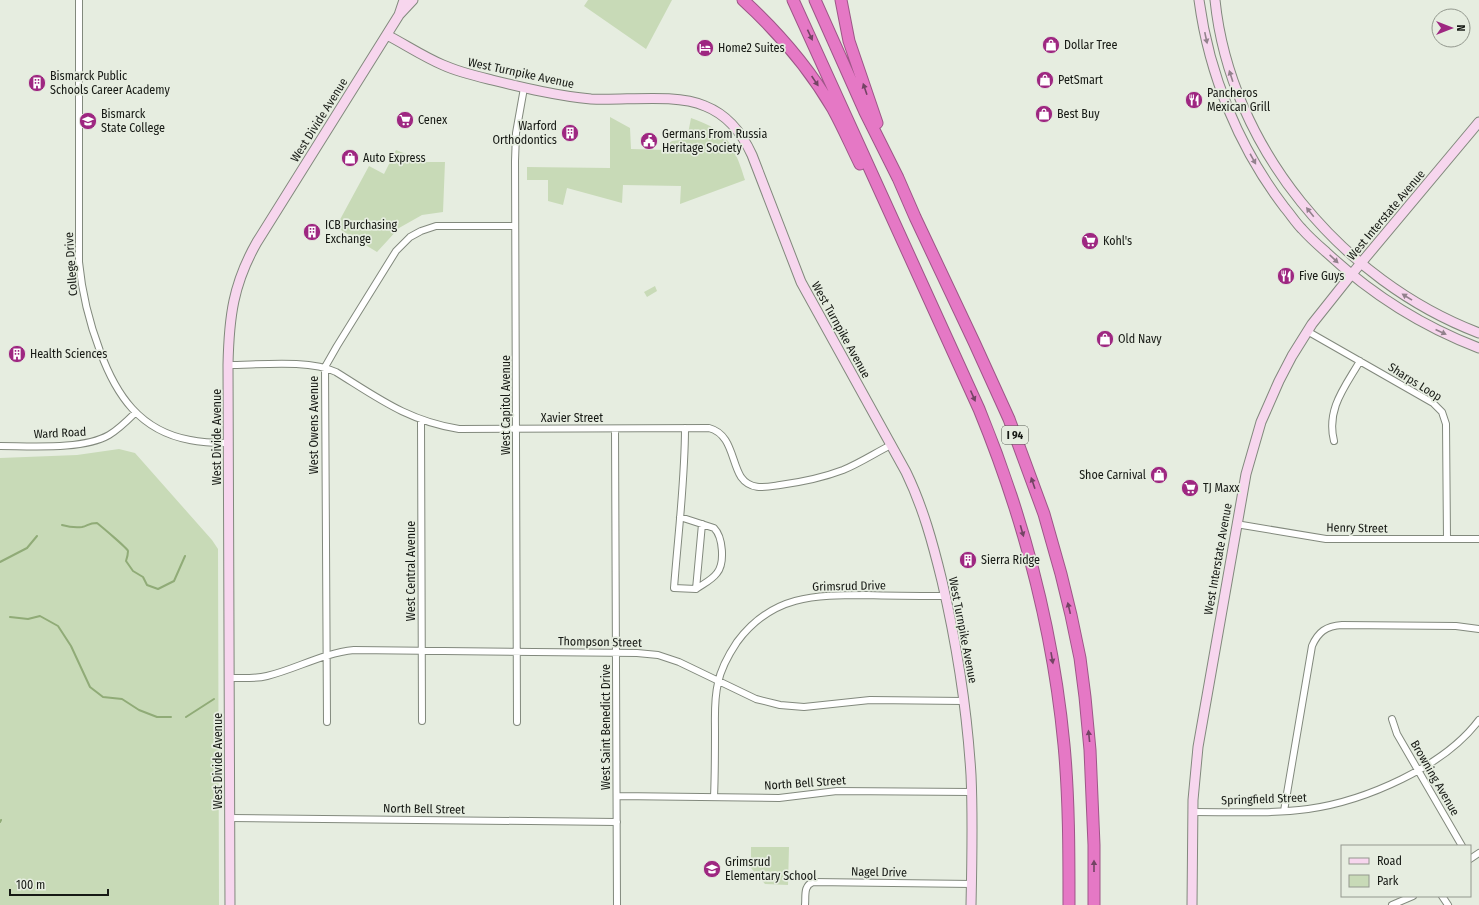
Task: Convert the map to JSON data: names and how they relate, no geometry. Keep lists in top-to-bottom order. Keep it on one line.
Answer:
{"streets":{"highway":["I 94"],"street":["West Turnpike Avenue","West Divide Avenue","West Interstate Avenue","College Drive","Sharps Loop","West Capitol Avenue","Xavier Street","West Owens Avenue","Ward Road","Henry Street","West Central Avenue","Grimsrud Drive","Thompson Street","West Saint Benedict Drive","Browning Avenue","North Bell Street","Springfield Street","Nagel Drive"]},"crossings":[["West Turnpike Avenue","West Divide Avenue"],["West Turnpike Avenue","West Capitol Avenue"],["West Turnpike Avenue","Xavier Street"],["West Turnpike Avenue","Grimsrud Drive"],["West Turnpike Avenue","Thompson Street"],["West Turnpike Avenue","North Bell Street"],["West Turnpike Avenue","Nagel Drive"],["West Divide Avenue","College Drive"],["West Divide Avenue","Xavier Street"],["West Divide Avenue","Thompson Street"],["West Divide Avenue","North Bell Street"],["West Interstate Avenue","Sharps Loop"],["West Interstate Avenue","Henry Street"],["West Interstate Avenue","Springfield Street"],["College Drive","Ward Road"],["Sharps Loop","Henry Street"],["West Capitol Avenue","Xavier Street"],["West Capitol Avenue","West Owens Avenue"],["West Capitol Avenue","Thompson Street"],["Xavier Street","West Owens Avenue"],["Xavier Street","West Central Avenue"],["Xavier Street","West Saint Benedict Drive"],["West Owens Avenue","Thompson Street"],["West Central Avenue","Thompson Street"],["Grimsrud Drive","Thompson Street"],["Grimsrud Drive","North Bell Street"],["Thompson Street","West Saint Benedict Drive"],["West Saint Benedict Drive","North Bell Street"],["Browning Avenue","Springfield Street"]],"places":{"shop":["Dollar Tree","PetSmart","Best Buy","Auto Express","Old Navy","Shoe Carnival"],"hotel":["Home2 Suites"],"building":["Bismarck Public Schools Career Academy","Warford Orthodontics","ICB Purchasing Exchange","Health Sciences","Sierra Ridge"],"restaurant":["Pancheros Mexican Grill","Five Guys"],"supermarket":["Cenex","Kohl's","TJ Maxx"],"school or university":["Bismarck State College","Grimsrud Elementary School"],"public building":["Germans From Russia Heritage Society"]},"legend":["Road","Park"],"scale_bar":"100 m","north":"right"}
